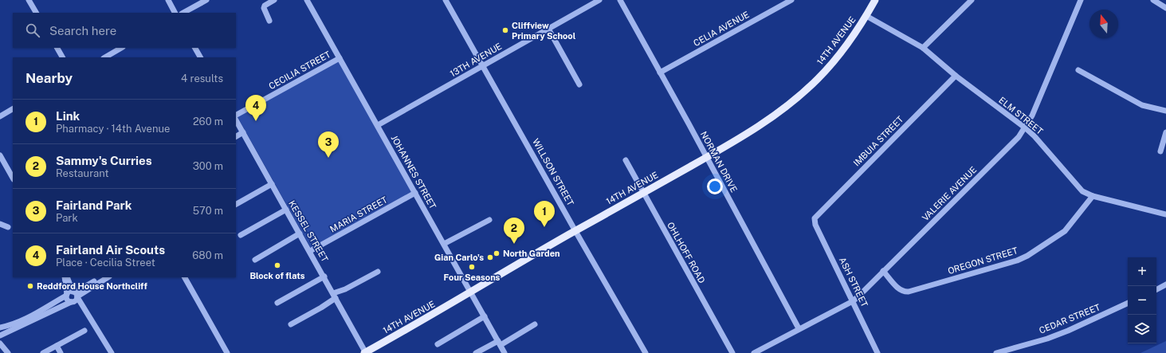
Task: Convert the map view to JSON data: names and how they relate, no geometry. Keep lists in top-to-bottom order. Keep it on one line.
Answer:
{"streets":{"main road":["14TH AVENUE"],"street":["CELIA AVENUE","13TH AVENUE","CECILIA STREET","ELM STREET","IMBUIA STREET","NORMAN DRIVE","JOHANNES STREET","WILLSON STREET","VALERIE AVENUE","MARIA STREET","KESSEL STREET","OHLHOFF ROAD","OREGON STREET","ASH STREET","CEDAR STREET"]},"crossings":[["CELIA AVENUE","NORMAN DRIVE"],["14TH AVENUE","ELM STREET"],["14TH AVENUE","NORMAN DRIVE"],["14TH AVENUE","JOHANNES STREET"],["14TH AVENUE","WILLSON STREET"],["14TH AVENUE","KESSEL STREET"],["14TH AVENUE","OHLHOFF ROAD"],["13TH AVENUE","JOHANNES STREET"],["13TH AVENUE","WILLSON STREET"],["CECILIA STREET","JOHANNES STREET"],["ELM STREET","IMBUIA STREET"],["ELM STREET","VALERIE AVENUE"],["ELM STREET","OREGON STREET"],["IMBUIA STREET","ASH STREET"],["NORMAN DRIVE","VALERIE AVENUE"],["JOHANNES STREET","MARIA STREET"],["VALERIE AVENUE","OREGON STREET"],["VALERIE AVENUE","ASH STREET"],["MARIA STREET","KESSEL STREET"]],"places":["Cliffview Primary School","North Garden","Gian Carlo's","Block of flats","Four Seasons","Reddford House Northcliff"],"north":"top","page":{"search":"Search here","heading":["Nearby","4 results"],"pins":["4","3","1","2"],"list":[{"mark":"1","name":"Link","note":"Pharmacy · 14th Avenue","value":"260 m"},{"mark":"2","name":"Sammy's Curries","note":"Restaurant","value":"300 m"},{"mark":"3","name":"Fairland Park","note":"Park","value":"570 m"},{"mark":"4","name":"Fairland Air Scouts","note":"Place · Cecilia Street","value":"680 m"}],"map_buttons":["+","−"]}}
